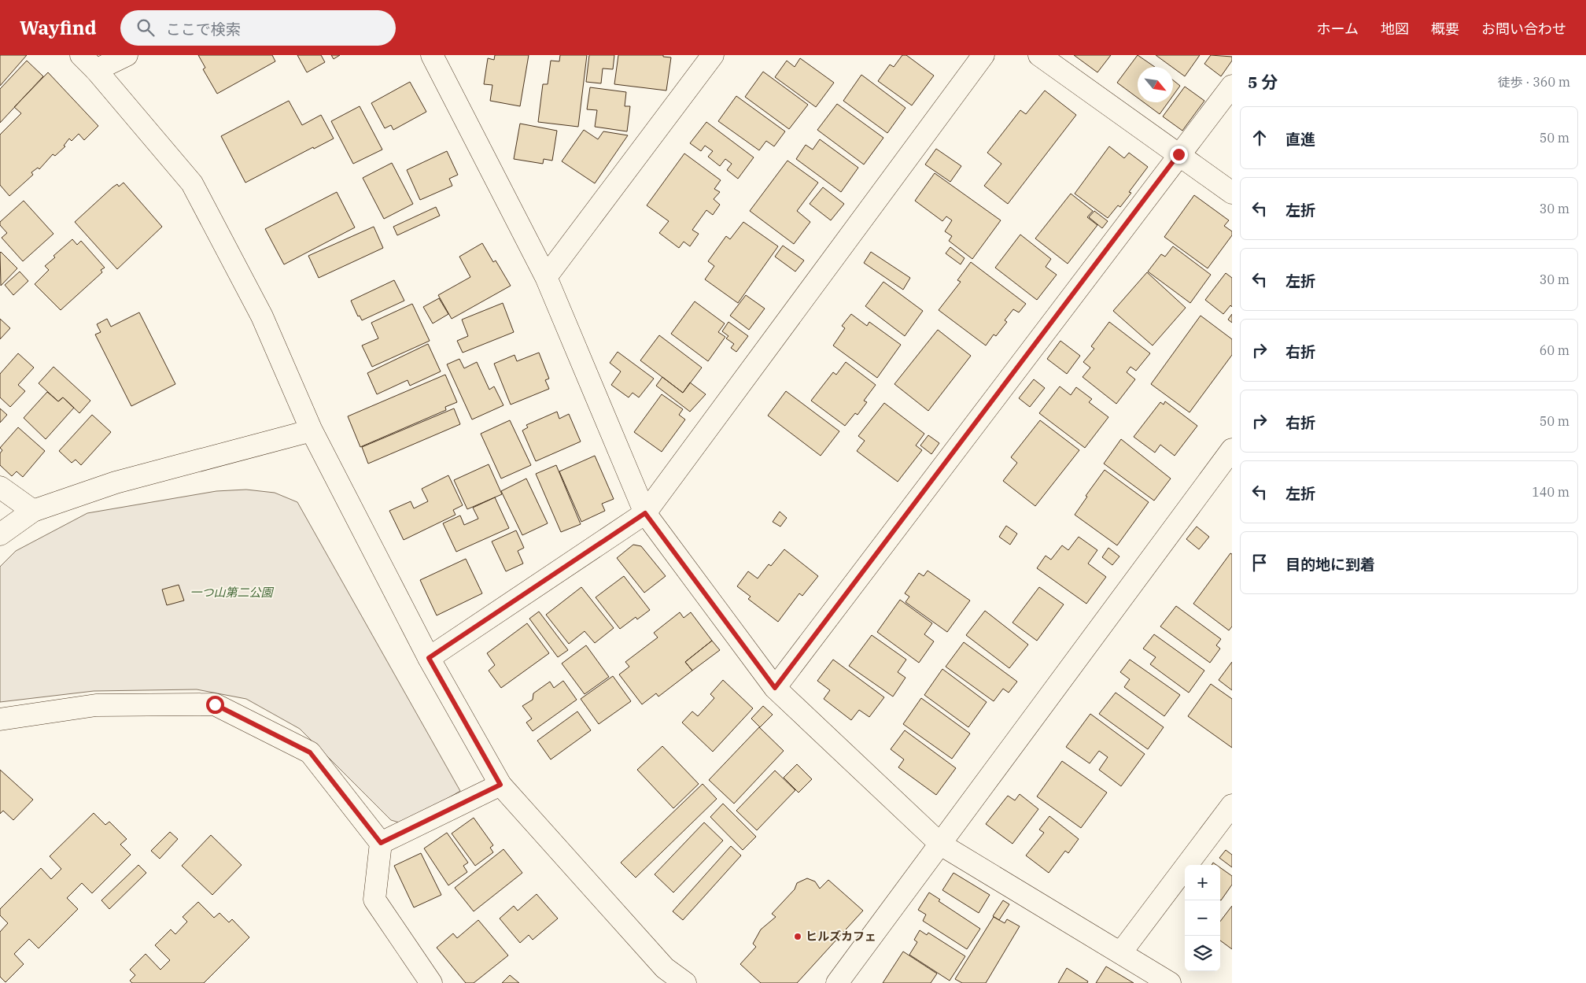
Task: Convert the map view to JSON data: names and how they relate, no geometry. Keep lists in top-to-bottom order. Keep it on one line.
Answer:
{"parks":["一つ山第二公園"],"places":["ヒルズカフェ"],"north":"bottom right","page":{"header":"Wayfind","search":"ここで検索","nav":["ホーム","地図","概要","お問い合わせ"],"heading":["5 分","徒歩 · 360 m"],"list":[["直進","50 m"],["左折","30 m"],["左折","30 m"],["右折","60 m"],["右折","50 m"],["左折","140 m"],"目的地に到着"],"map_buttons":["+","−"]}}
